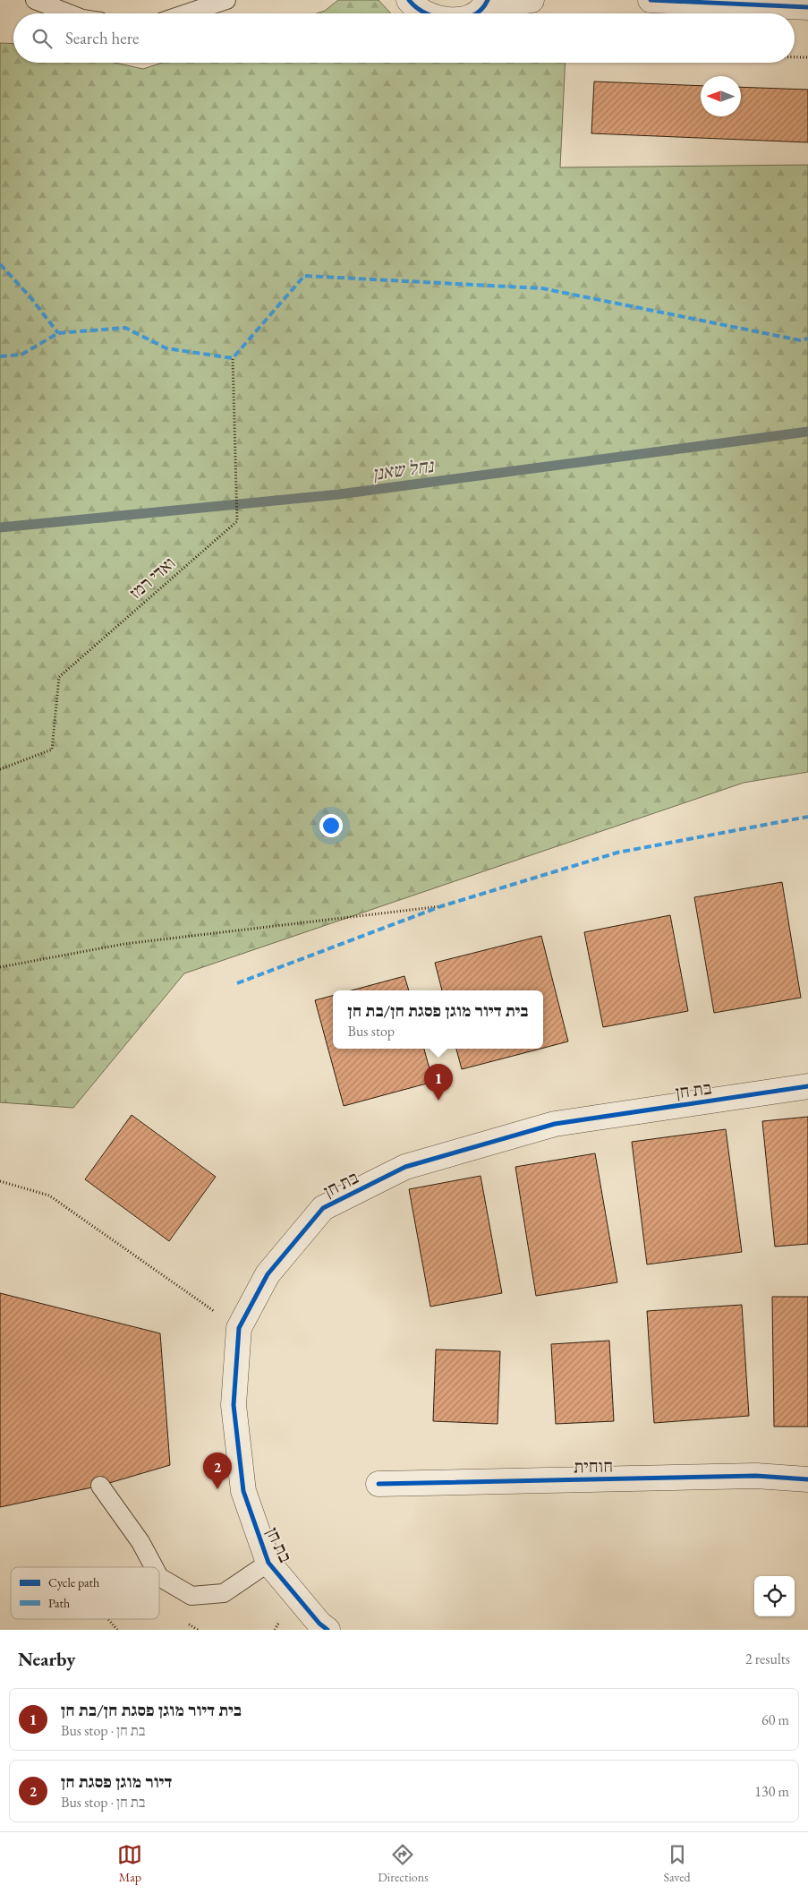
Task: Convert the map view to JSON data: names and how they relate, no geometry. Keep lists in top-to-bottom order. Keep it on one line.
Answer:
{"streets":{"street":["בת חן","חוחית"],"path":["ואדי רמז"]},"water":["נחל שאנן"],"legend":["Cycle path","Path"],"north":"left","page":{"search":"Search here","popup":["בית דיור מוגן פסגת חן/בת חן","Bus stop"],"pins":["1","2"],"heading":["Nearby","2 results"],"list":[{"mark":"1","name":"בית דיור מוגן פסגת חן/בת חן","note":"Bus stop · בת חן","value":"60 m"},{"mark":"2","name":"דיור מוגן פסגת חן","note":"Bus stop · בת חן","value":"130 m"}],"nav":["Map","Directions","Saved"]}}
